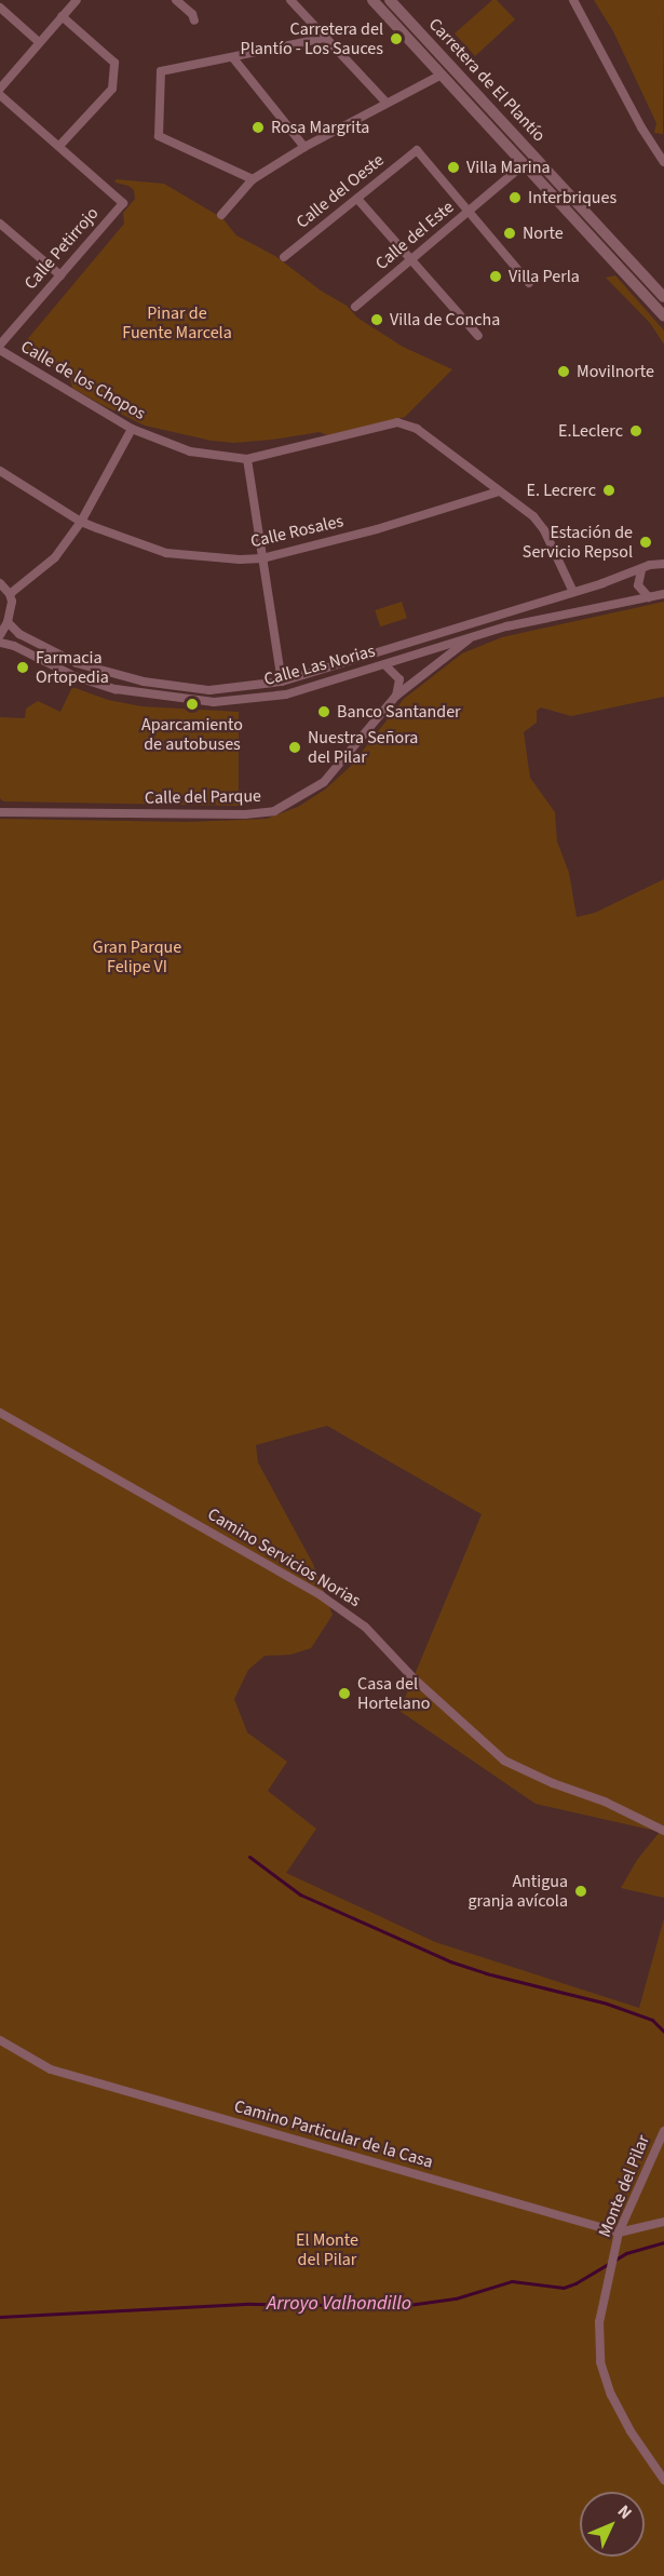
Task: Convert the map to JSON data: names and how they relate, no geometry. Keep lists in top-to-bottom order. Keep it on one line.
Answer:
{"streets":{"street":["Carretera de El Plantío","Calle del Oeste","Calle del Este","Calle Petirrojo","Calle de los Chopos","Calle Rosales","Calle Las Norias","Calle del Parque","Camino Servicios Norias","Camino Particular de la Casa","Monte del Pilar"]},"crossings":[["Carretera de El Plantío","Calle del Este"],["Calle del Oeste","Calle del Este"],["Calle de los Chopos","Calle Rosales"],["Calle de los Chopos","Calle Las Norias"],["Calle Las Norias","Calle del Parque"],["Camino Particular de la Casa","Monte del Pilar"]],"water":["Arroyo Valhondillo"],"parks":["Pinar de Fuente Marcela","Gran Parque Felipe VI","El Monte del Pilar"],"places":["Carretera del Plantío - Los Sauces","Rosa Margrita","Villa Marina","Interbriques","Norte","Villa Perla","Villa de Concha","Movilnorte","E.Leclerc","E. Lecrerc","Estación de Servicio Repsol","Farmacia Ortopedia","Aparcamiento de autobuses","Banco Santander","Nuestra Señora del Pilar","Casa del Hortelano","Antigua granja avícola"],"north":"top right"}
